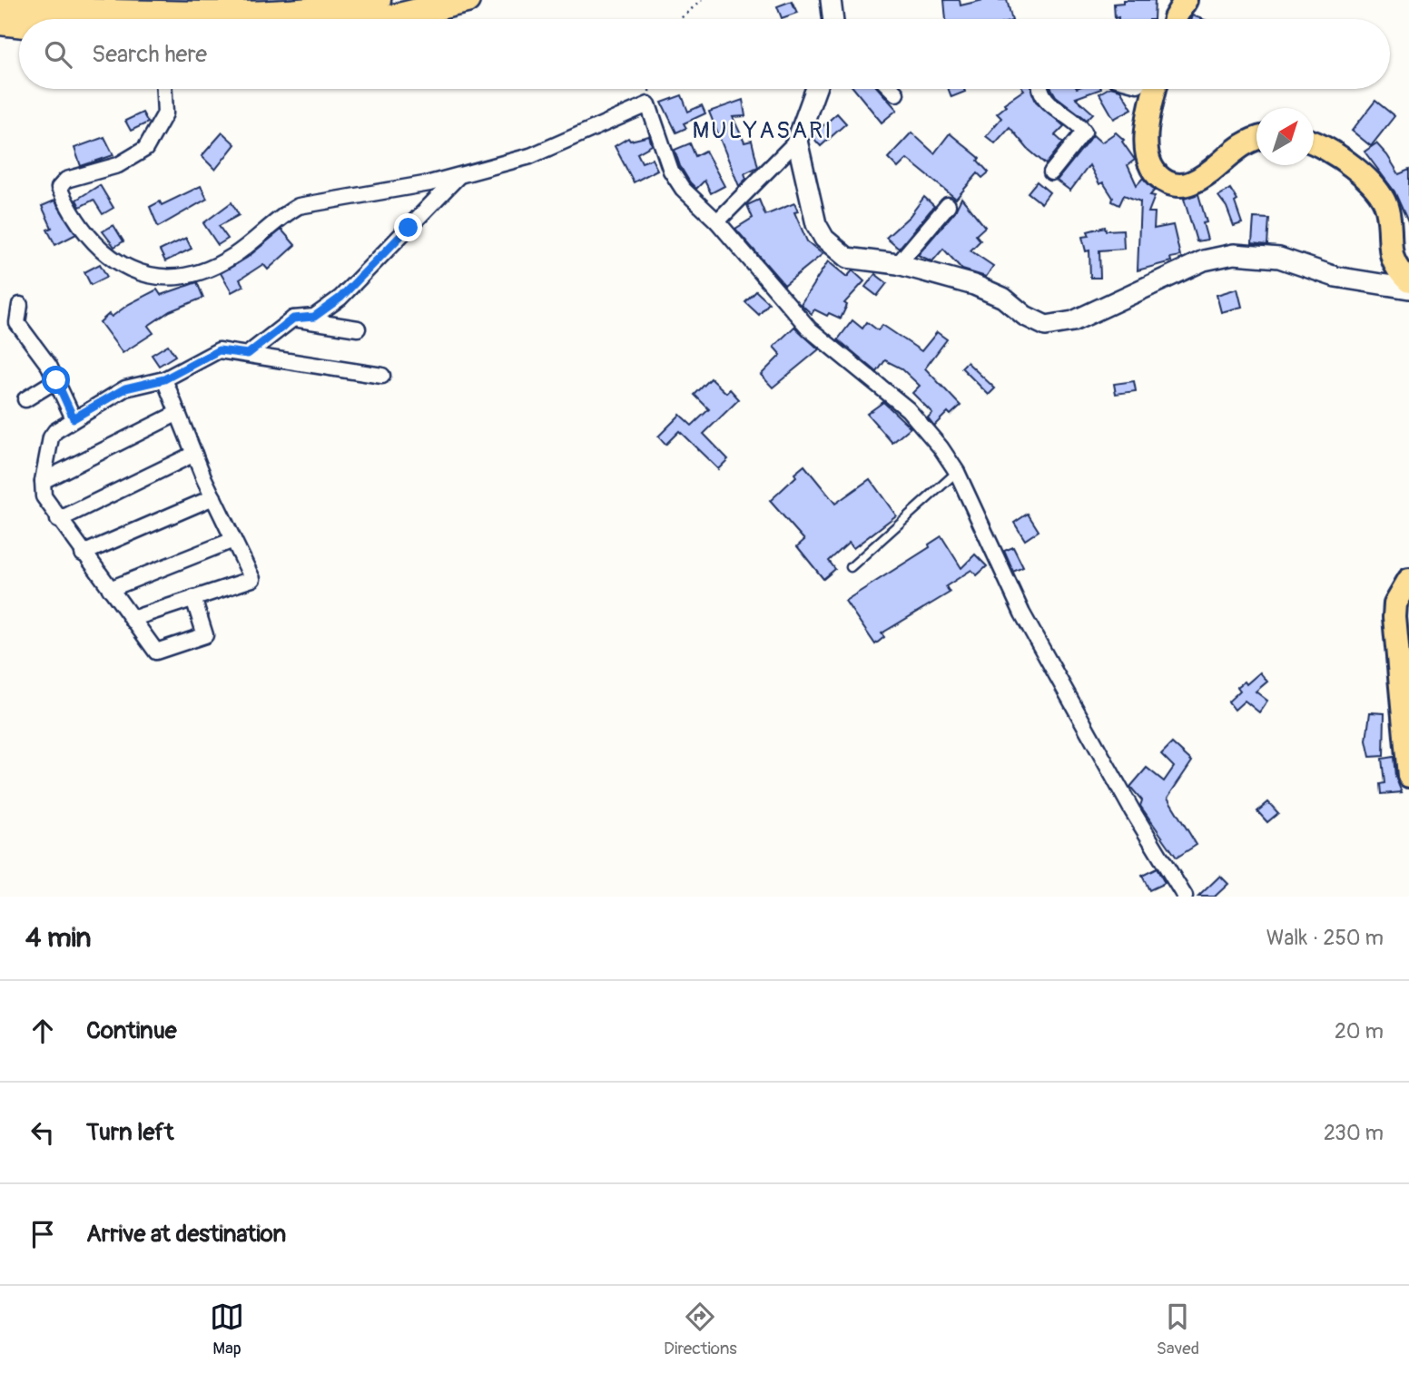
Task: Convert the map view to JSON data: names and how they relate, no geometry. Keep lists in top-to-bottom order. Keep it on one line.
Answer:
{"districts":["MULYASARI"],"north":"top right","page":{"search":"Search here","heading":["4 min","Walk · 250 m"],"list":[["Continue","20 m"],["Turn left","230 m"],"Arrive at destination"],"nav":["Map","Directions","Saved"]}}
